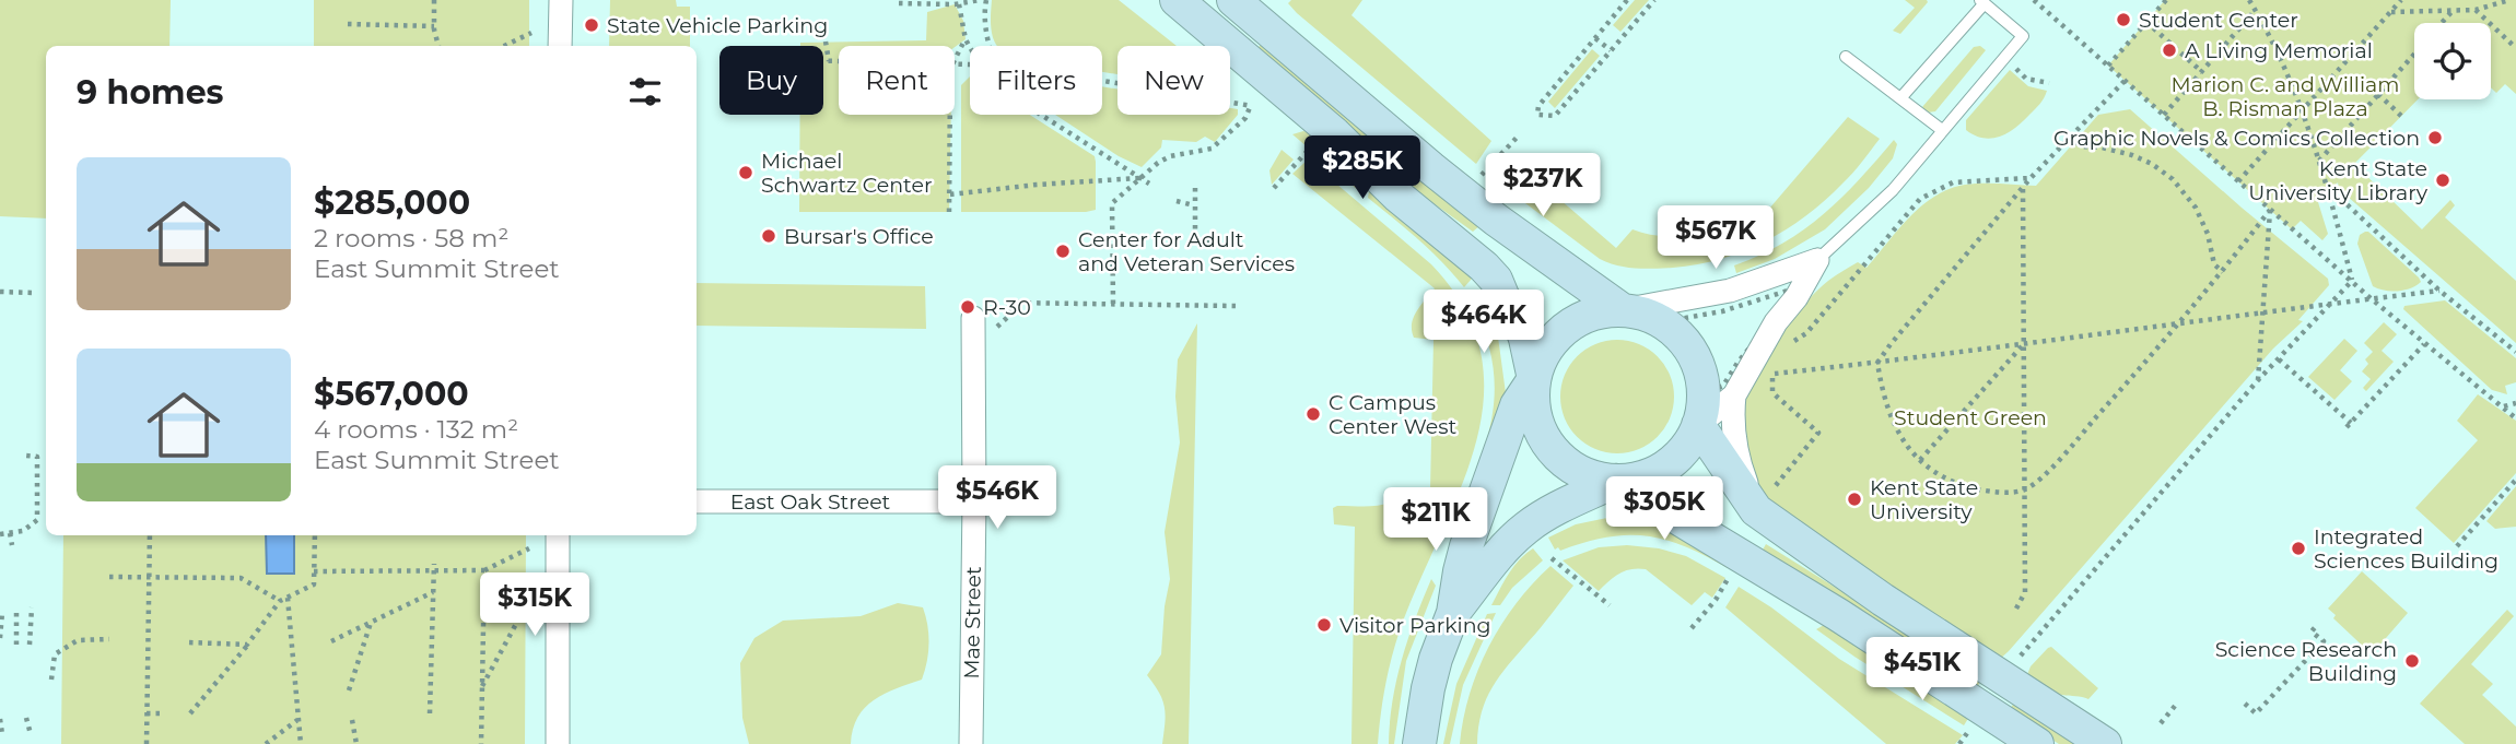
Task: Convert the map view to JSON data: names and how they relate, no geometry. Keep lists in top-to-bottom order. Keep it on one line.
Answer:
{"streets":{"street":["East Oak Street","Mae Street"]},"crossings":[["East Oak Street","Mae Street"]],"parks":["Marion C. and William B. Risman Plaza","Student Green"],"places":["Student Center","State Vehicle Parking","A Living Memorial","Graphic Novels & Comics Collection","Michael Schwartz Center","Kent State University Library","Bursar's Office","Center for Adult and Veteran Services","R-30","C Campus Center West","Kent State University","Integrated Sciences Building","Visitor Parking","Science Research Building"],"page":{"chip":["Buy","Rent","Filters","New"],"heading":"9 homes","price":["$285K","$237K","$567K","$464K","$546K","$305K","$211K","$315K","$451K"],"list":[{"name":"$285,000","note":"2 rooms · 58 m² · East Summit Street"},{"name":"$567,000","note":"4 rooms · 132 m² · East Summit Street"}]}}
